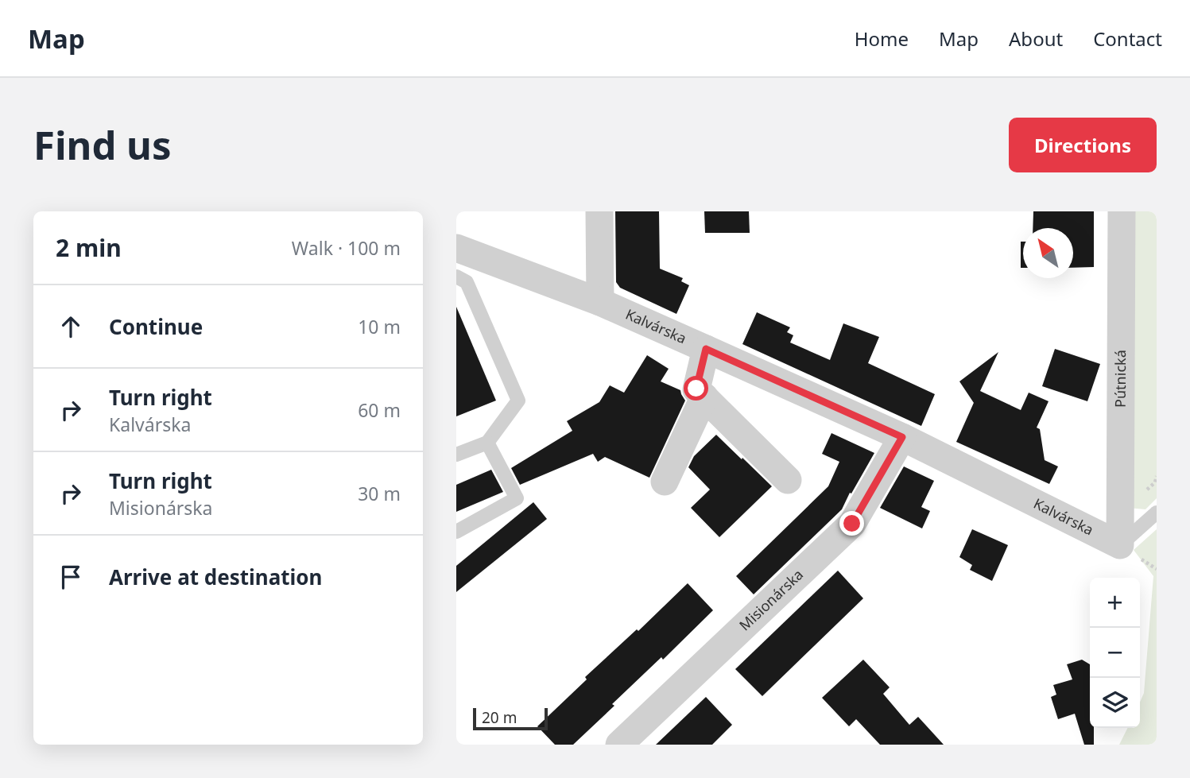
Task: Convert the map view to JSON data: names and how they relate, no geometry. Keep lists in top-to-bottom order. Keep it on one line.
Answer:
{"streets":{"street":["Kalvárska","Pútnická","Misionárska"]},"crossings":[["Kalvárska","Pútnická"],["Kalvárska","Misionárska"]],"scale_bar":"20 m","north":"top left","page":{"header":"Map","nav":["Home","Map","About","Contact"],"buttons":"Directions","title":"Find us","heading":["2 min","Walk · 100 m"],"list":[["Continue","10 m"],["Turn right","Kalvárska","60 m"],["Turn right","Misionárska","30 m"],"Arrive at destination"],"map_buttons":["+","−"],"scale":"20 m"}}
